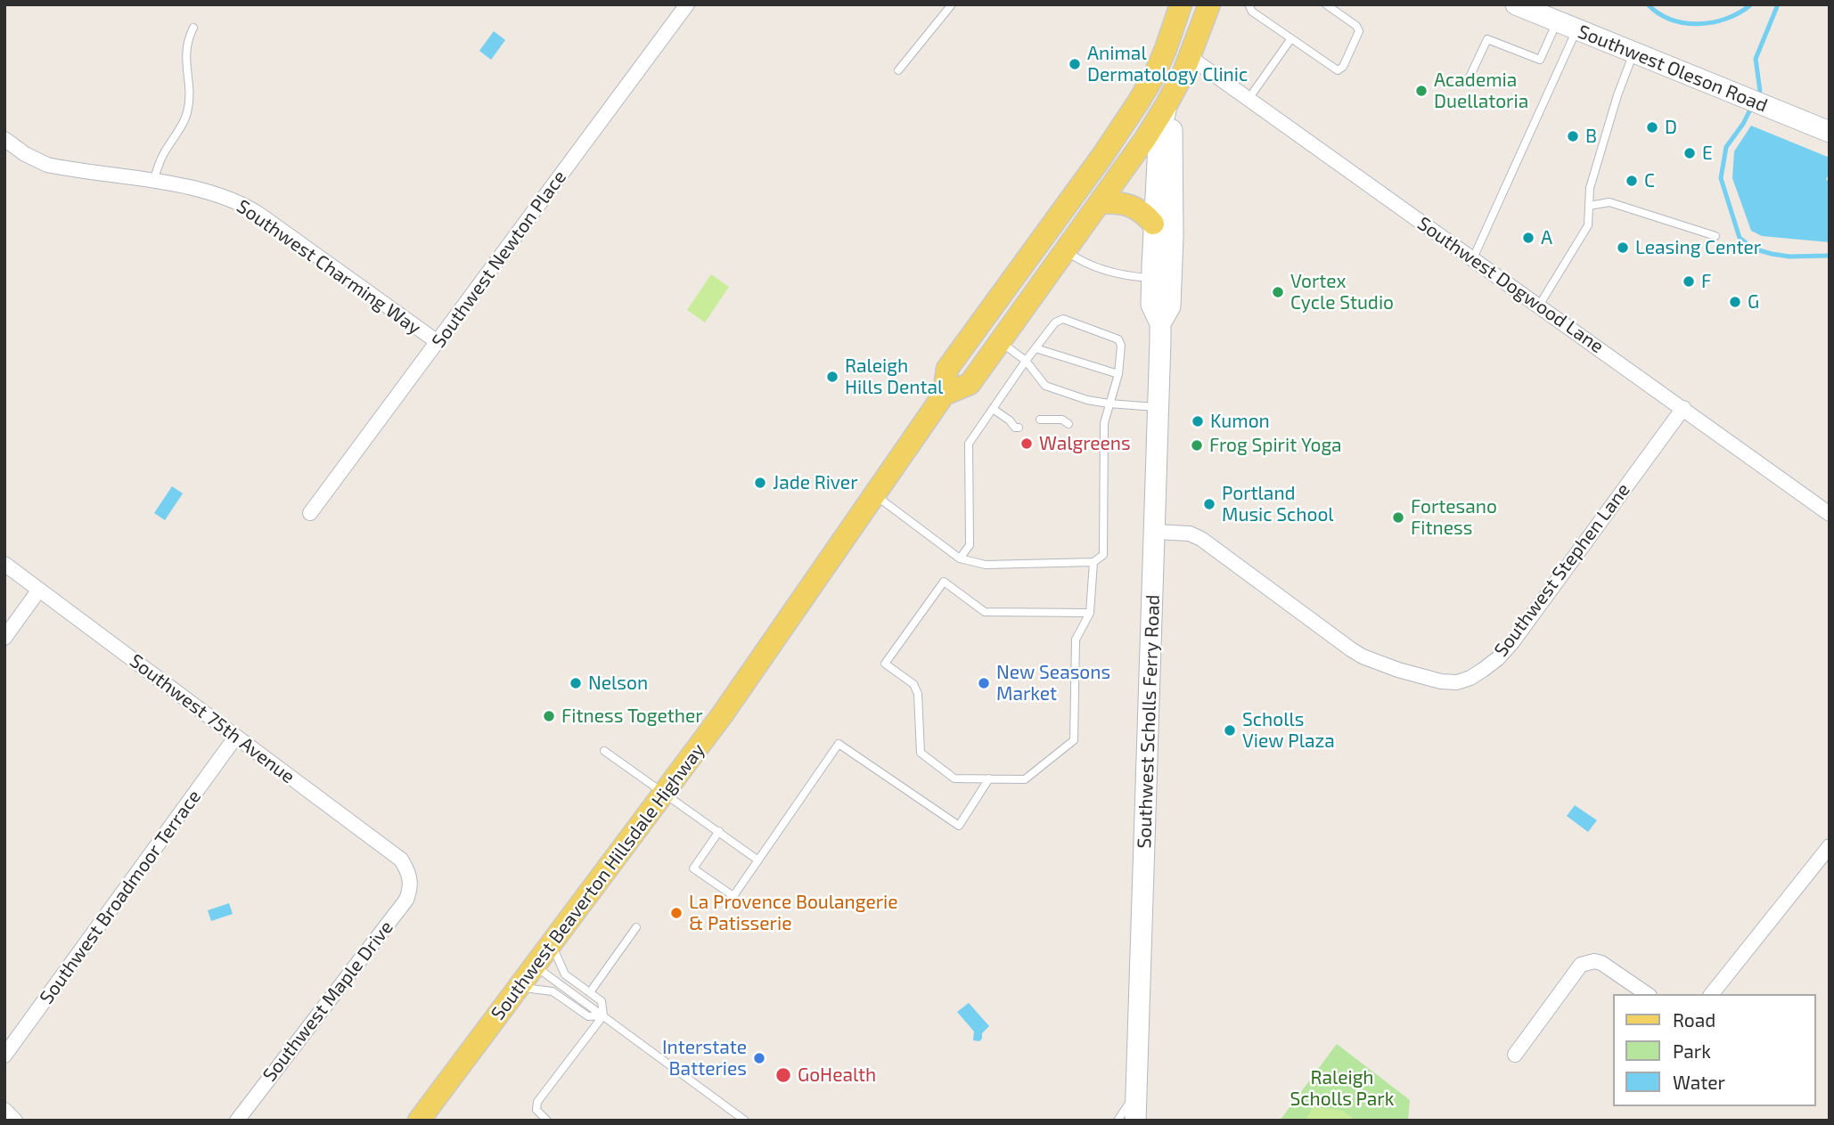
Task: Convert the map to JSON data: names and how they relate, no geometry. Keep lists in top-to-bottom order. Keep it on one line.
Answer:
{"streets":{"main road":["Southwest Oleson Road","Southwest Scholls Ferry Road","Southwest Beaverton Hillsdale Highway"],"street":["Southwest Newton Place","Southwest Charming Way","Southwest Dogwood Lane","Southwest Stephen Lane","Southwest 75th Avenue","Southwest Broadmoor Terrace","Southwest Maple Drive"]},"crossings":[["Southwest Newton Place","Southwest Charming Way"],["Southwest Dogwood Lane","Southwest Stephen Lane"],["Southwest Dogwood Lane","Southwest Beaverton Hillsdale Highway"],["Southwest Stephen Lane","Southwest Scholls Ferry Road"],["Southwest 75th Avenue","Southwest Broadmoor Terrace"],["Southwest 75th Avenue","Southwest Maple Drive"],["Southwest Scholls Ferry Road","Southwest Beaverton Hillsdale Highway"]],"parks":["Raleigh Scholls Park"],"places":["Animal Dermatology Clinic","Academia Duellatoria","D","B","E","C","A","Leasing Center","F","Vortex Cycle Studio","G","Raleigh Hills Dental","Kumon","Walgreens","Frog Spirit Yoga","Jade River","Portland Music School","Fortesano Fitness","Nelson","New Seasons Market","Fitness Together","Scholls View Plaza","La Provence Boulangerie & Patisserie","Interstate Batteries","GoHealth"],"legend":["Road","Park","Water"]}
